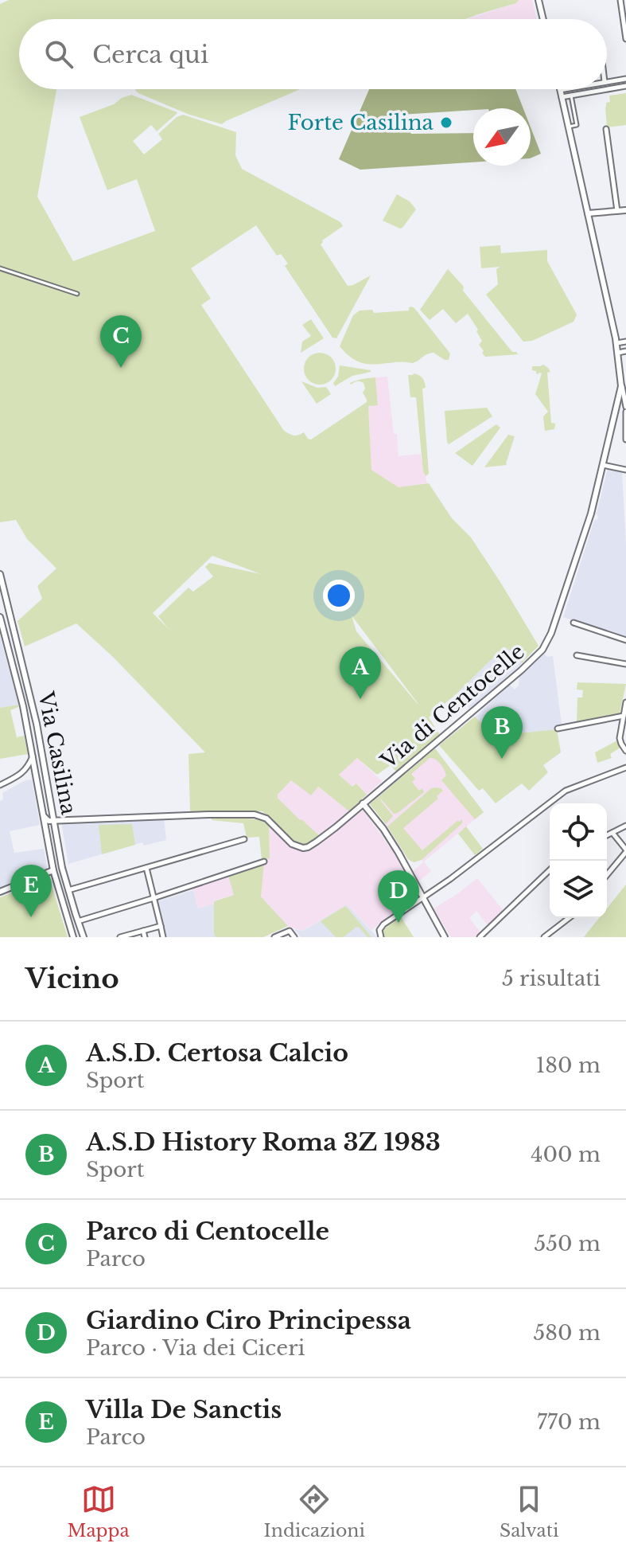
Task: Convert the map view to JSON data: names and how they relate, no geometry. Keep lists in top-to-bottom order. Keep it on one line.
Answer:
{"streets":{"street":["Via di Centocelle","Via Casilina"]},"crossings":[["Via di Centocelle","Via Casilina"]],"places":["Forte Casilina"],"north":"bottom left","page":{"search":"Cerca qui","pins":["C","A","B","E","D"],"heading":["Vicino","5 risultati"],"list":[{"mark":"A","name":"A.S.D. Certosa Calcio","note":"Sport","value":"180 m"},{"mark":"B","name":"A.S.D History Roma 3Z 1983","note":"Sport","value":"400 m"},{"mark":"C","name":"Parco di Centocelle","note":"Parco","value":"550 m"},{"mark":"D","name":"Giardino Ciro Principessa","note":"Parco · Via dei Ciceri","value":"580 m"},{"mark":"E","name":"Villa De Sanctis","note":"Parco","value":"770 m"}],"nav":["Mappa","Indicazioni","Salvati"]}}
